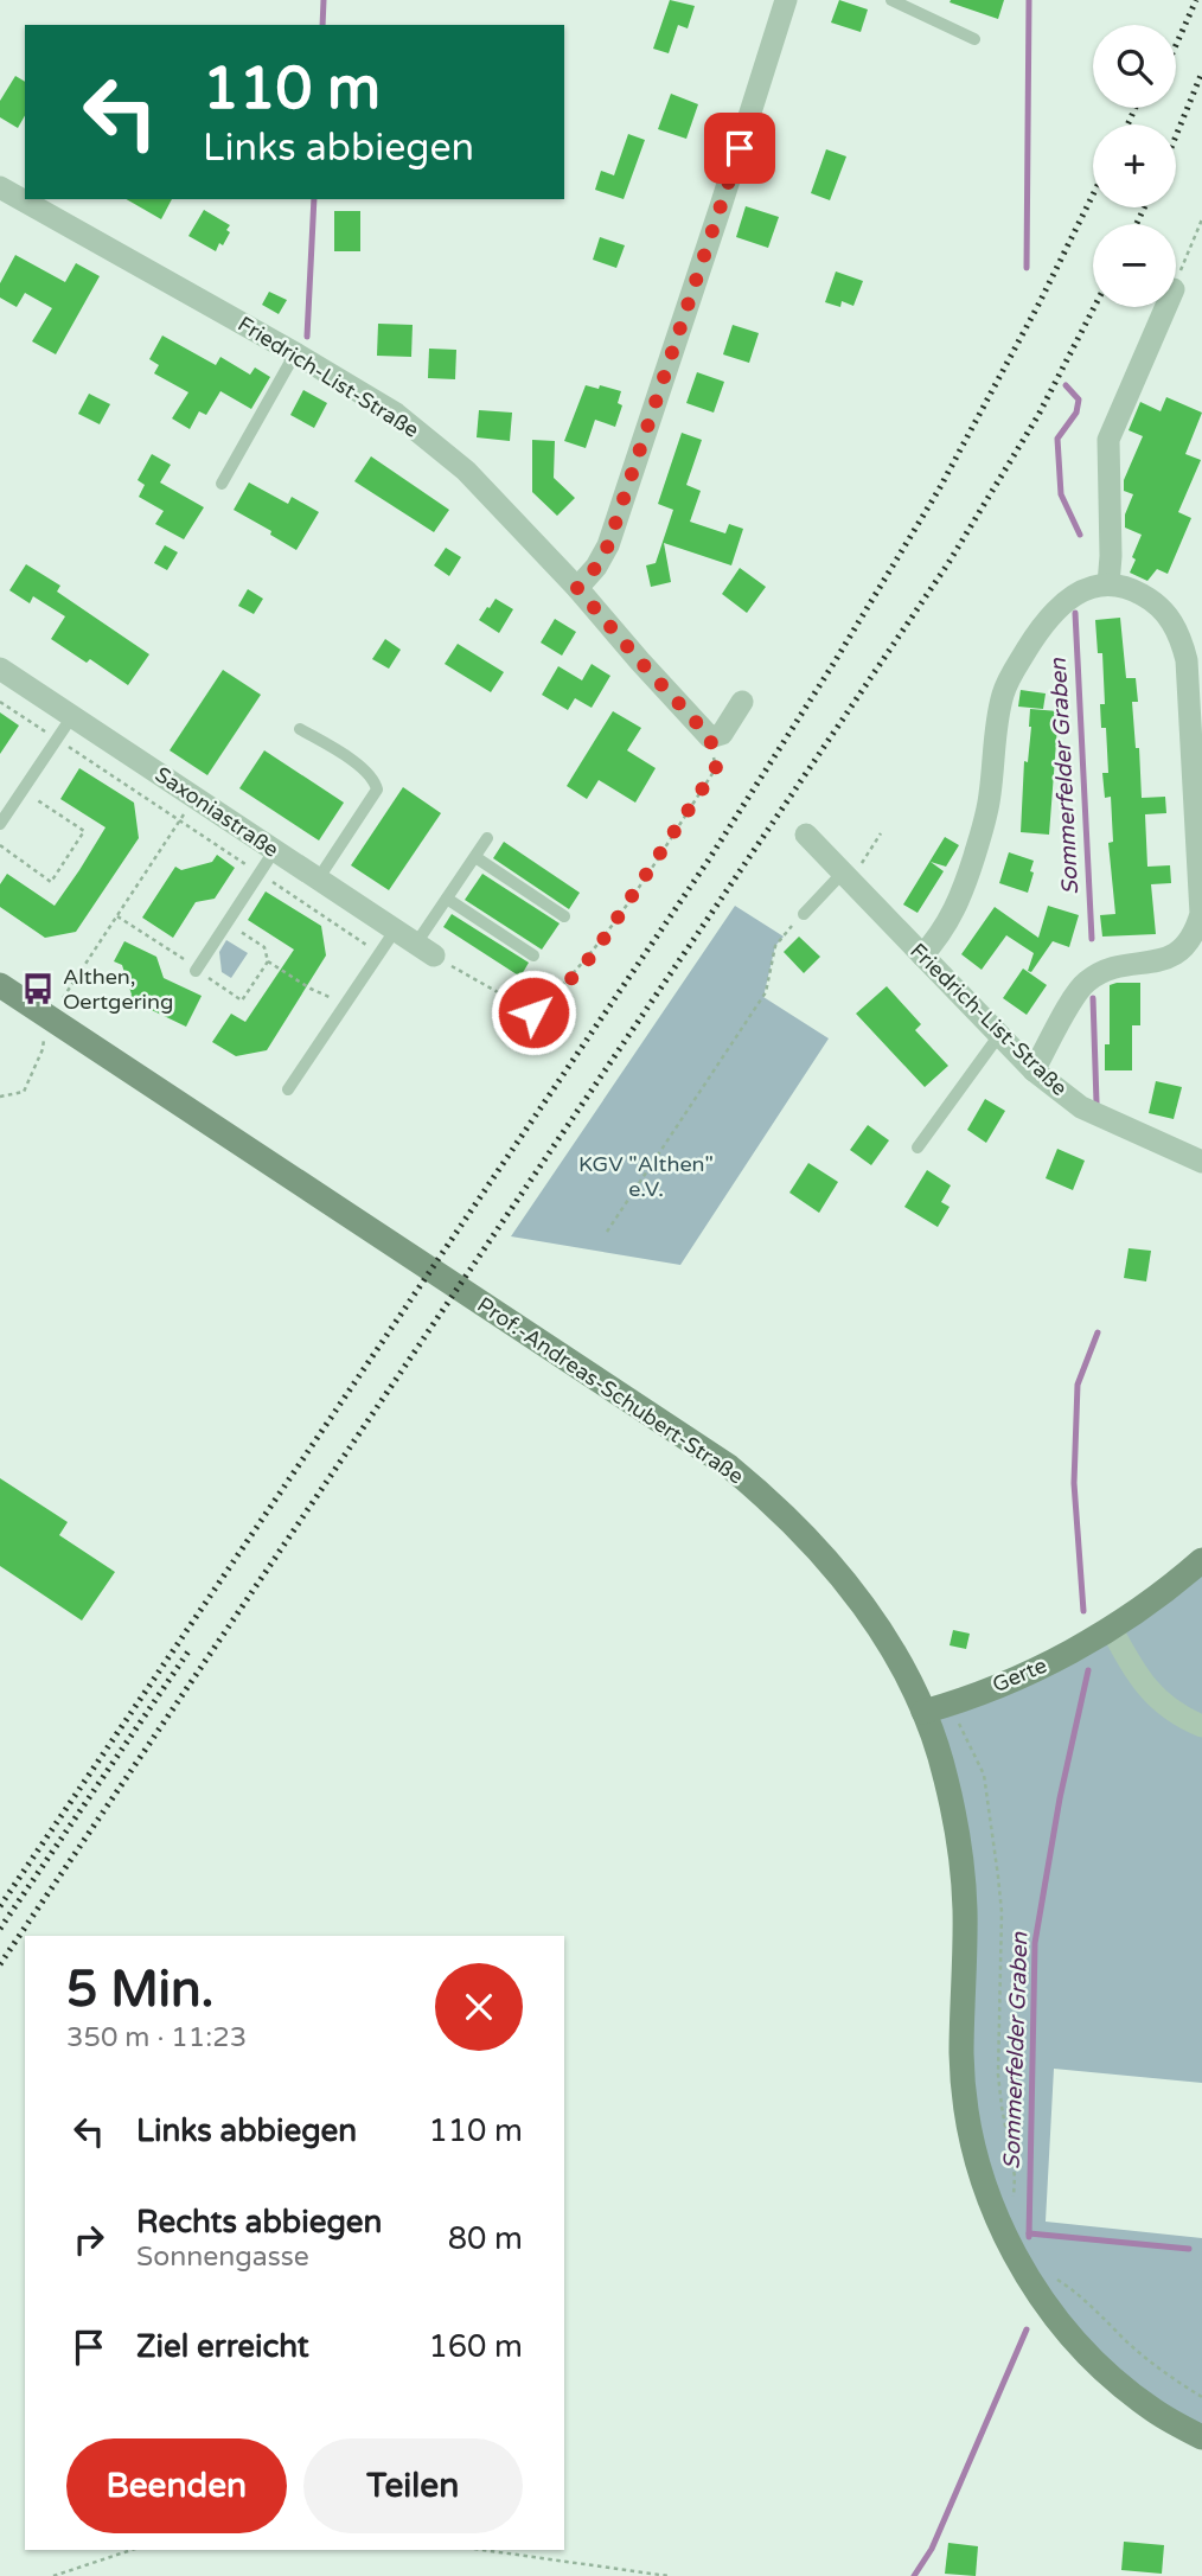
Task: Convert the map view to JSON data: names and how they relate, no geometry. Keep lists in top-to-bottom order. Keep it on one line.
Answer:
{"streets":{"main road":["Prof.-Andreas-Schubert-Straße","Gerte"],"street":["Friedrich-List-Straße","Saxoniastraße"]},"crossings":[["Prof.-Andreas-Schubert-Straße","Gerte"]],"water":["Sommerfelder Graben"],"parks":["KGV \"Althen\" e.V."],"places":{"bus stop":["Althen, Oertgering"]},"page":{"map_buttons":["+","−"],"turn":["110 m","Links abbiegen"],"heading":["5 Min.","350 m · 11:23"],"list":[{"name":"Links abbiegen","value":"110 m"},{"name":"Rechts abbiegen","note":"Sonnengasse","value":"80 m"},{"name":"Ziel erreicht","value":"160 m"}],"buttons":["Beenden","Teilen"]}}
